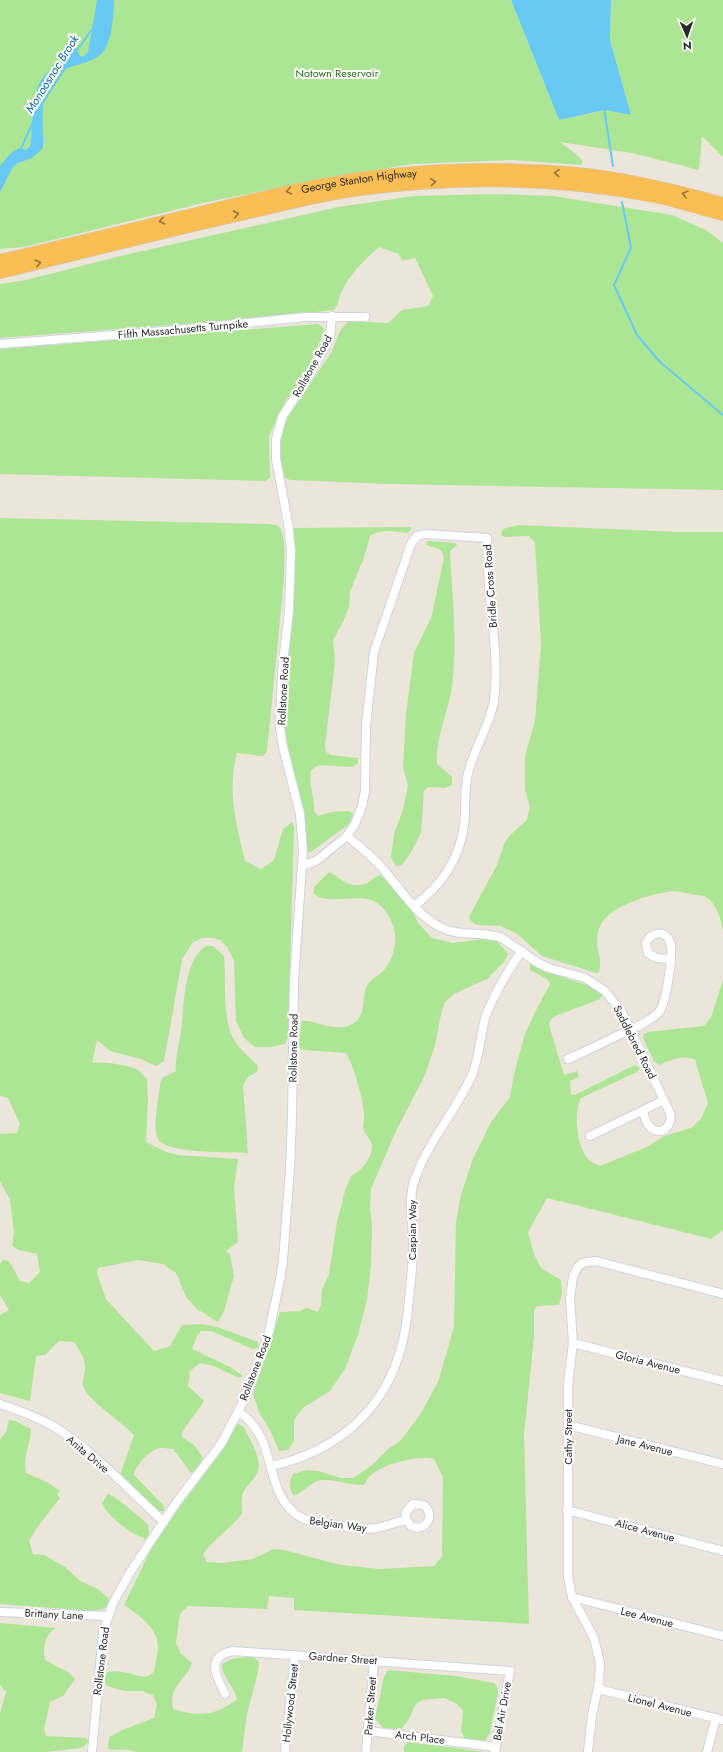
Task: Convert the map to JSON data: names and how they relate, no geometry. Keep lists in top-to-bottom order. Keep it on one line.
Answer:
{"streets":{"highway":["George Stanton Highway"],"street":["Fifth Massachusetts Turnpike","Rollstone Road","Bridle Cross Road","Saddlebred Road","Caspian Way","Gloria Avenue","Cathy Street","Jane Avenue","Anita Drive","Belgian Way","Alice Avenue","Brittany Lane","Lee Avenue","Gardner Street","Hollywood Street","Lionel Avenue","Parker Street","Bel Air Drive","Arch Place"]},"crossings":[["Fifth Massachusetts Turnpike","Rollstone Road"],["Rollstone Road","Bridle Cross Road"],["Rollstone Road","Anita Drive"],["Rollstone Road","Belgian Way"],["Rollstone Road","Brittany Lane"],["Bridle Cross Road","Saddlebred Road"],["Saddlebred Road","Caspian Way"],["Caspian Way","Belgian Way"],["Gloria Avenue","Cathy Street"],["Cathy Street","Jane Avenue"],["Cathy Street","Alice Avenue"],["Cathy Street","Lee Avenue"],["Cathy Street","Lionel Avenue"],["Gardner Street","Hollywood Street"],["Gardner Street","Parker Street"],["Gardner Street","Bel Air Drive"],["Parker Street","Arch Place"],["Bel Air Drive","Arch Place"]],"water":["Monoosnoc Brook"],"parks":["Notown Reservoir"],"north":"bottom"}
